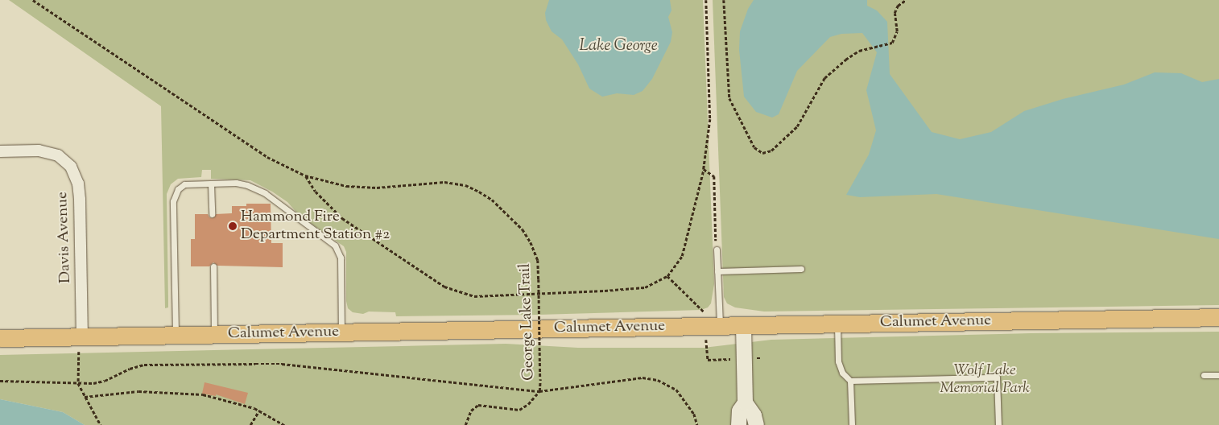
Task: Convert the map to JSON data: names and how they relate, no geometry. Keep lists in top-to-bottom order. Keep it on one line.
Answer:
{"streets":{"main road":["Calumet Avenue"],"street":["Davis Avenue"],"path":["George Lake Trail"]},"crossings":[["Davis Avenue","Calumet Avenue"]],"water":["Lake George"],"parks":["Wolf Lake Memorial Park"],"places":["Hammond Fire Department Station #2"]}
